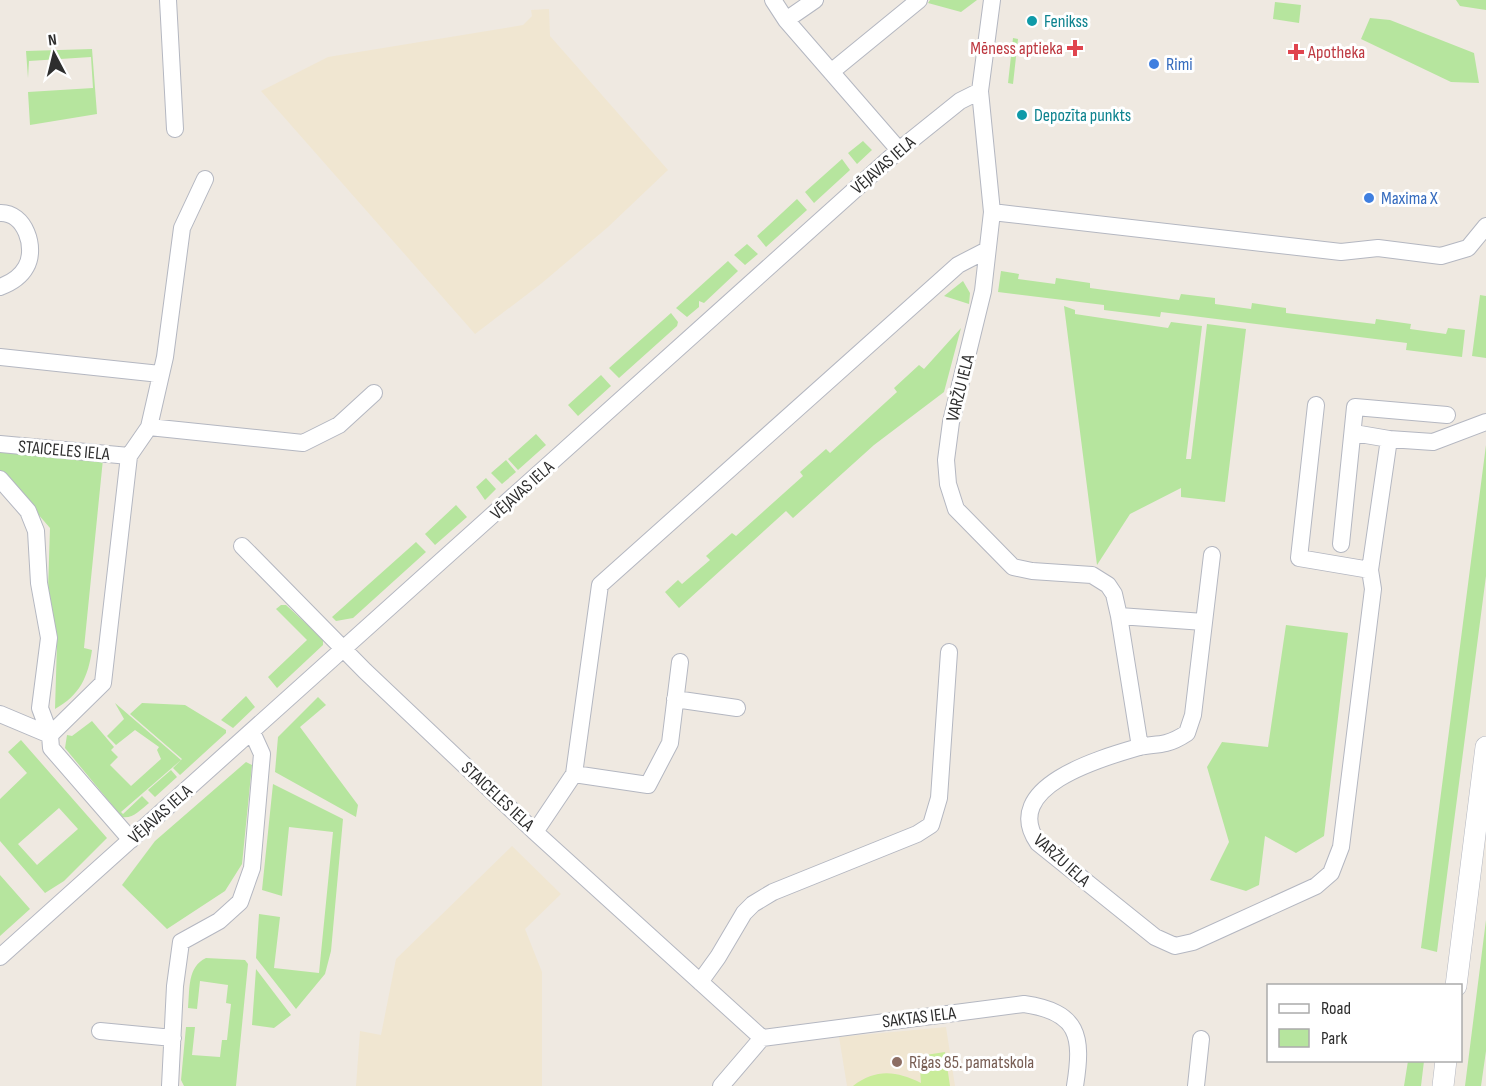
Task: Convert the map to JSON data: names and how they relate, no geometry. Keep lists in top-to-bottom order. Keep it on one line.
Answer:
{"streets":{"street":["VĒJAVAS IELA","VARŽU IELA","STAICELES IELA","SAKTAS IELA"]},"crossings":[["VĒJAVAS IELA","VARŽU IELA"],["VĒJAVAS IELA","STAICELES IELA"],["STAICELES IELA","SAKTAS IELA"]],"places":{"other":["Fenikss","Rimi","Depozīta punkts","Maxima X","Rīgas 85. pamatskola"],"health":["Mēness aptieka","Apotheka"]},"legend":["Road","Park"],"north":"top"}
